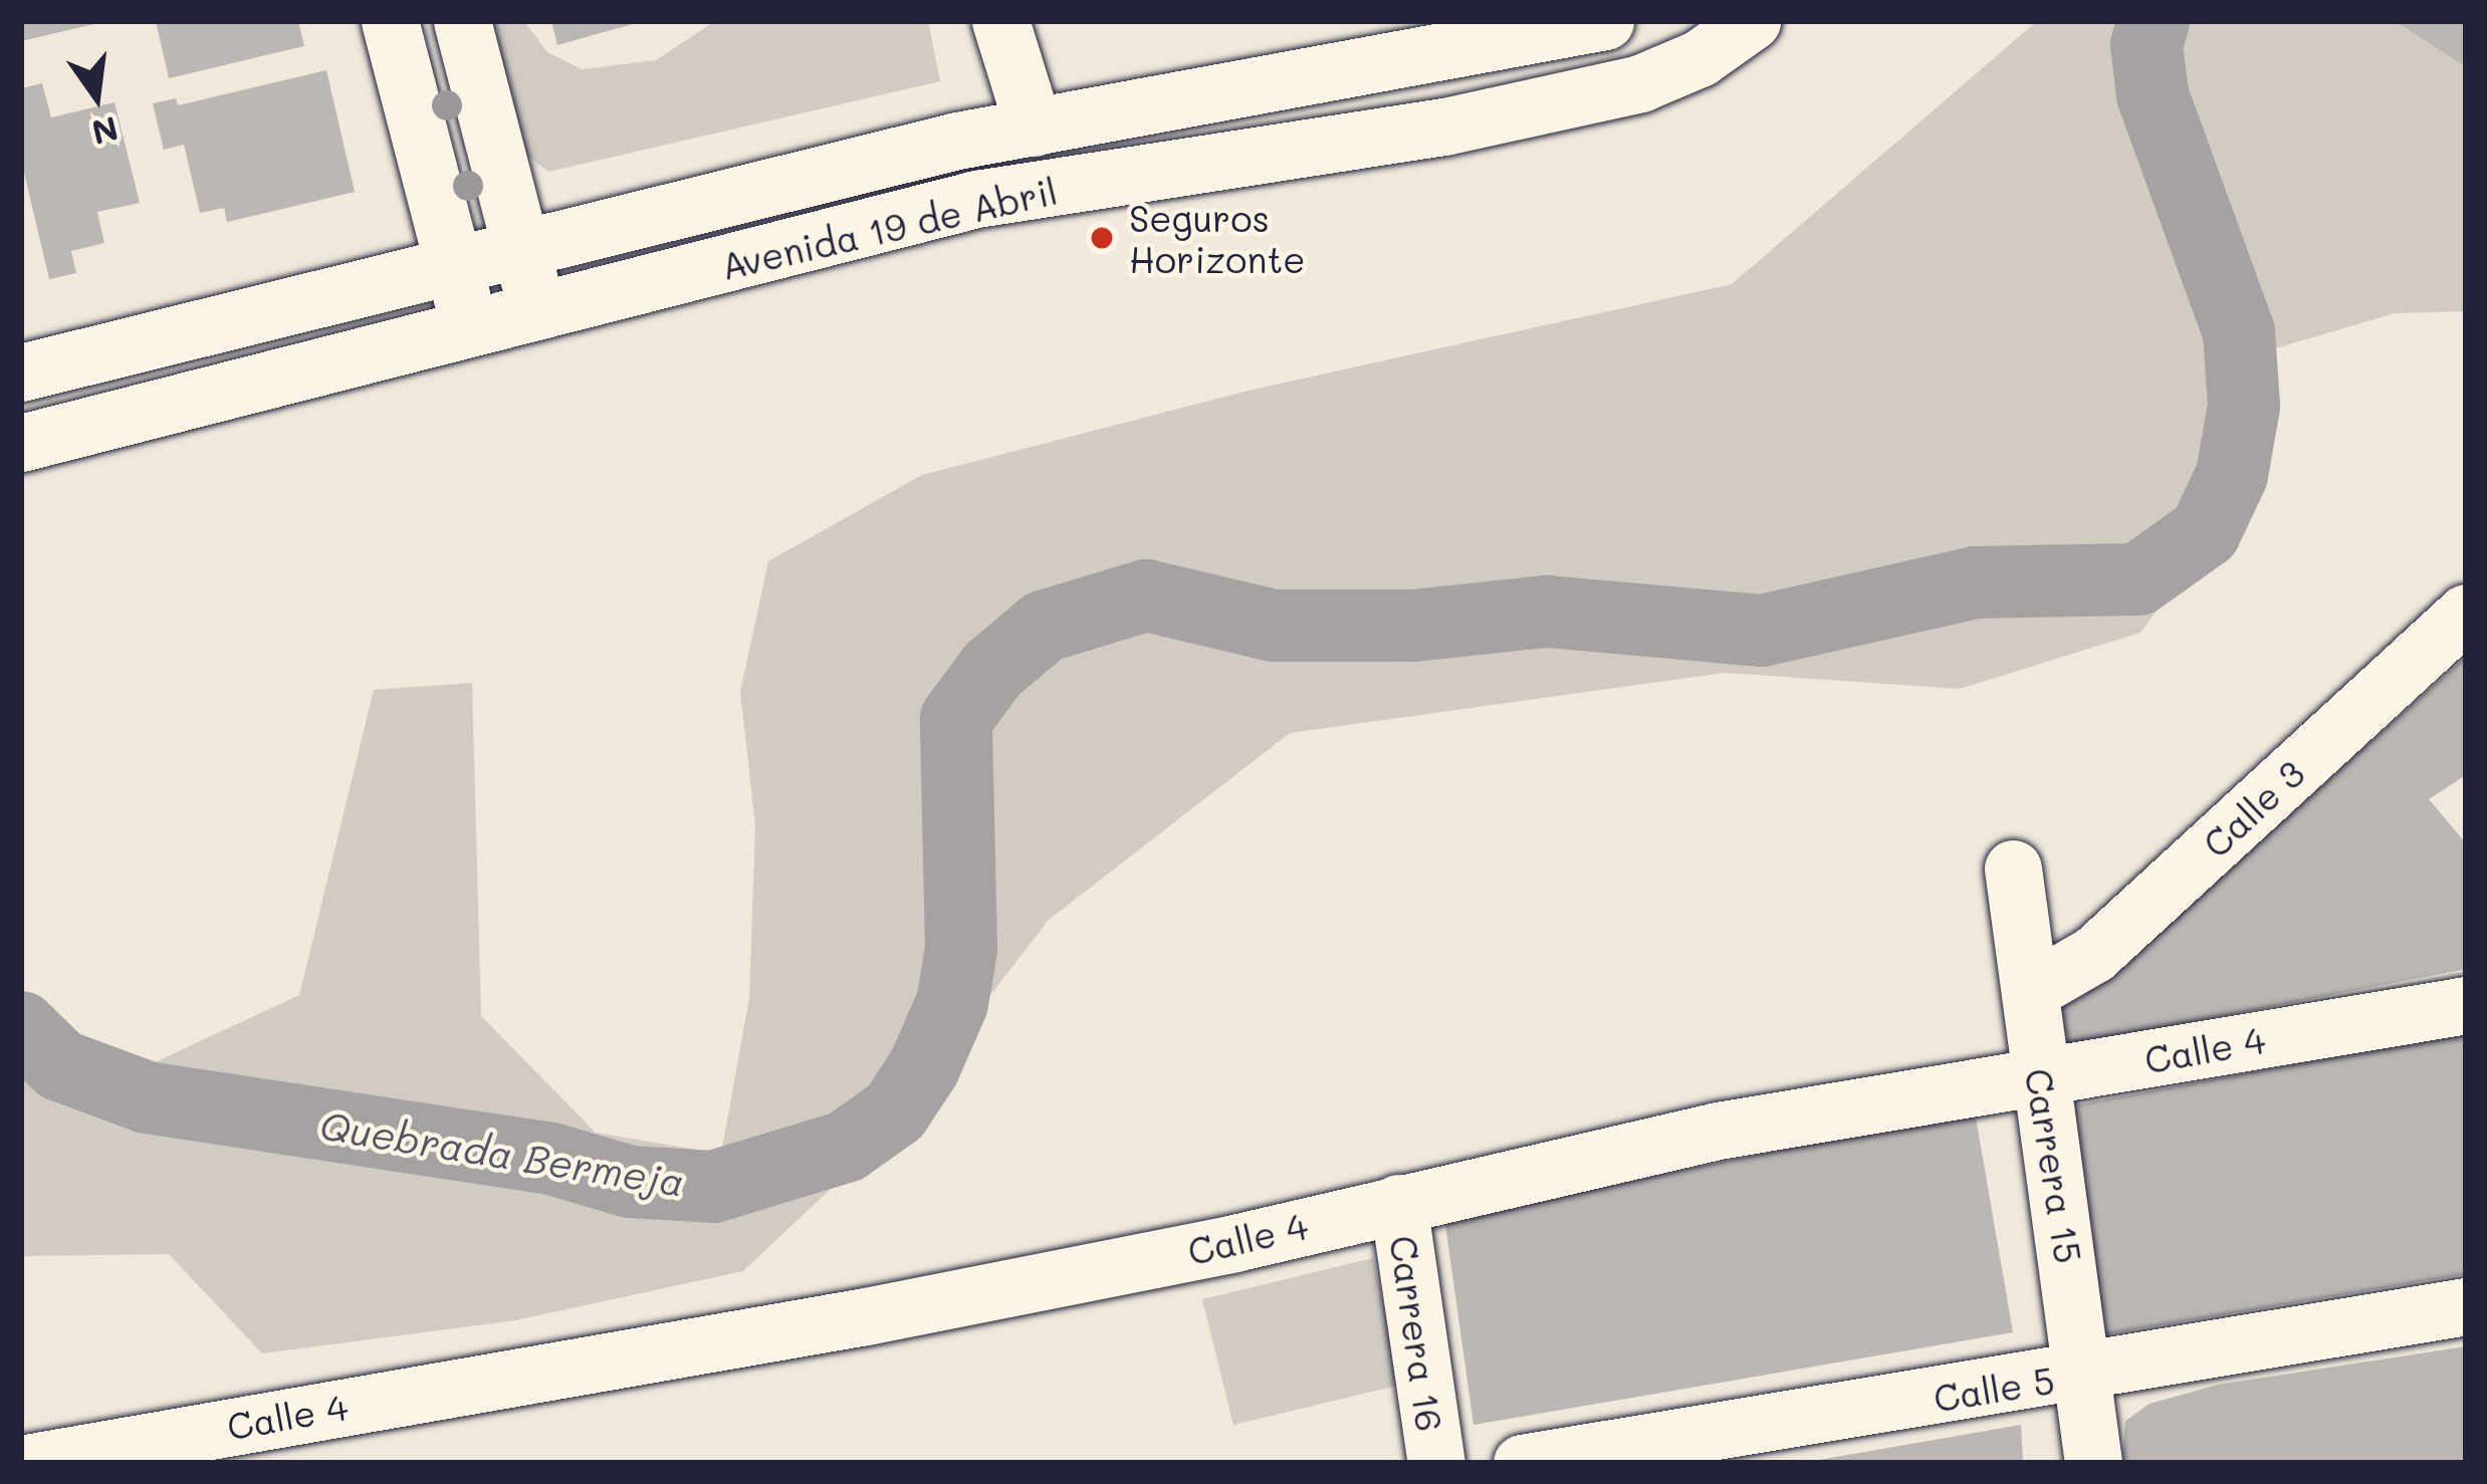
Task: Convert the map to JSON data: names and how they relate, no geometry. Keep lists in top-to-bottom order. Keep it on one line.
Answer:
{"streets":{"street":["Avenida 19 de Abril","Calle 3","Calle 4","Carrera 15","Carrera 16","Calle 5"]},"crossings":[["Calle 3","Carrera 15"],["Calle 4","Carrera 15"],["Calle 4","Carrera 16"],["Carrera 15","Calle 5"]],"water":["Quebrada Bermeja"],"places":["Seguros Horizonte"],"north":"bottom"}
